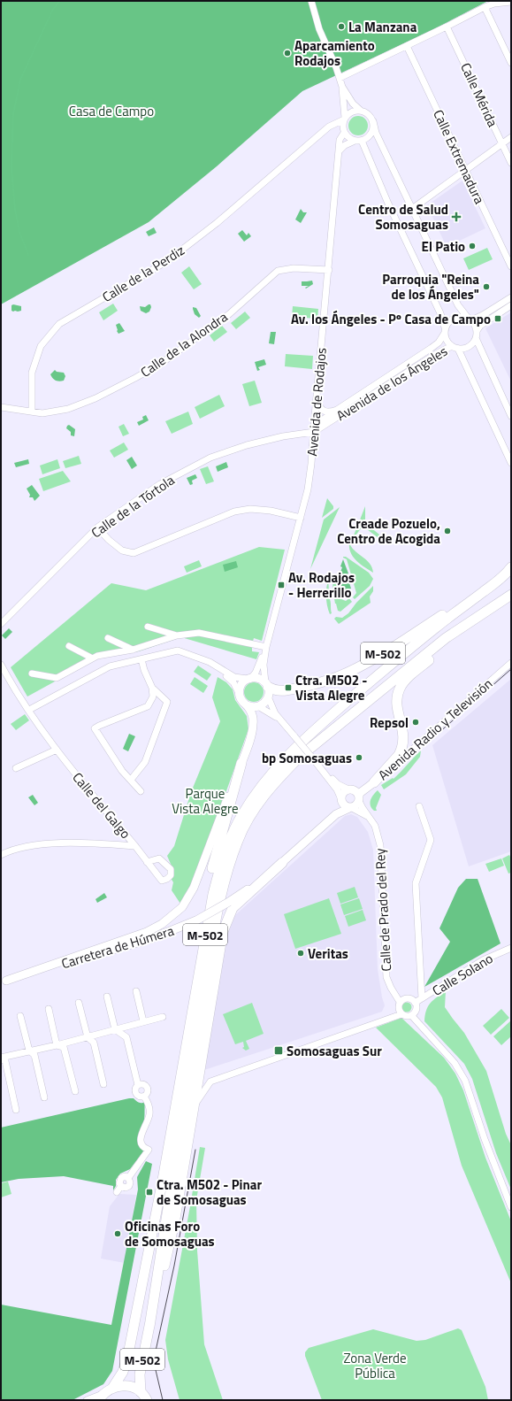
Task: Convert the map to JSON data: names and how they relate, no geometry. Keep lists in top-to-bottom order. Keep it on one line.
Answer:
{"streets":{"highway":["M-502"],"main road":["Avenida Radio y Televisión","Carretera de Húmera"],"street":["Calle Mérida","Calle Extremadura","Calle de la Perdiz","Calle de la Alondra","Avenida de los Ángeles","Avenida de Rodajos","Calle de la Tórtola","Calle del Galgo","Calle de Prado del Rey","Calle Solano"]},"crossings":[["Calle de la Perdiz","Calle de la Alondra"],["Calle de la Perdiz","Avenida de Rodajos"],["Calle de la Alondra","Avenida de Rodajos"],["Avenida de los Ángeles","Avenida de Rodajos"],["Avenida de los Ángeles","Calle de la Tórtola"],["Avenida de Rodajos","Calle de la Tórtola"],["Avenida de Rodajos","M-502"],["Avenida de Rodajos","Avenida Radio y Televisión"],["Avenida de Rodajos","Calle de Prado del Rey"],["M-502","Avenida Radio y Televisión"],["M-502","Carretera de Húmera"],["Avenida Radio y Televisión","Calle de Prado del Rey"],["Calle de Prado del Rey","Calle Solano"]],"parks":["Casa de Campo","Parque Vista Alegre","Zona Verde Pública"],"places":{"other":["La Manzana","Aparcamiento Rodajos","El Patio","Parroquia \"Reina de los Ángeles\"","Creade Pozuelo, Centro de Acogida","Repsol","bp Somosaguas","Veritas","Oficinas Foro de Somosaguas"],"health":["Centro de Salud Somosaguas"],"transit":["Av. los Ángeles - Pº Casa de Campo","Av. Rodajos - Herrerillo","Ctra. M502 - Vista Alegre","Somosaguas Sur","Ctra. M502 - Pinar de Somosaguas"]}}
